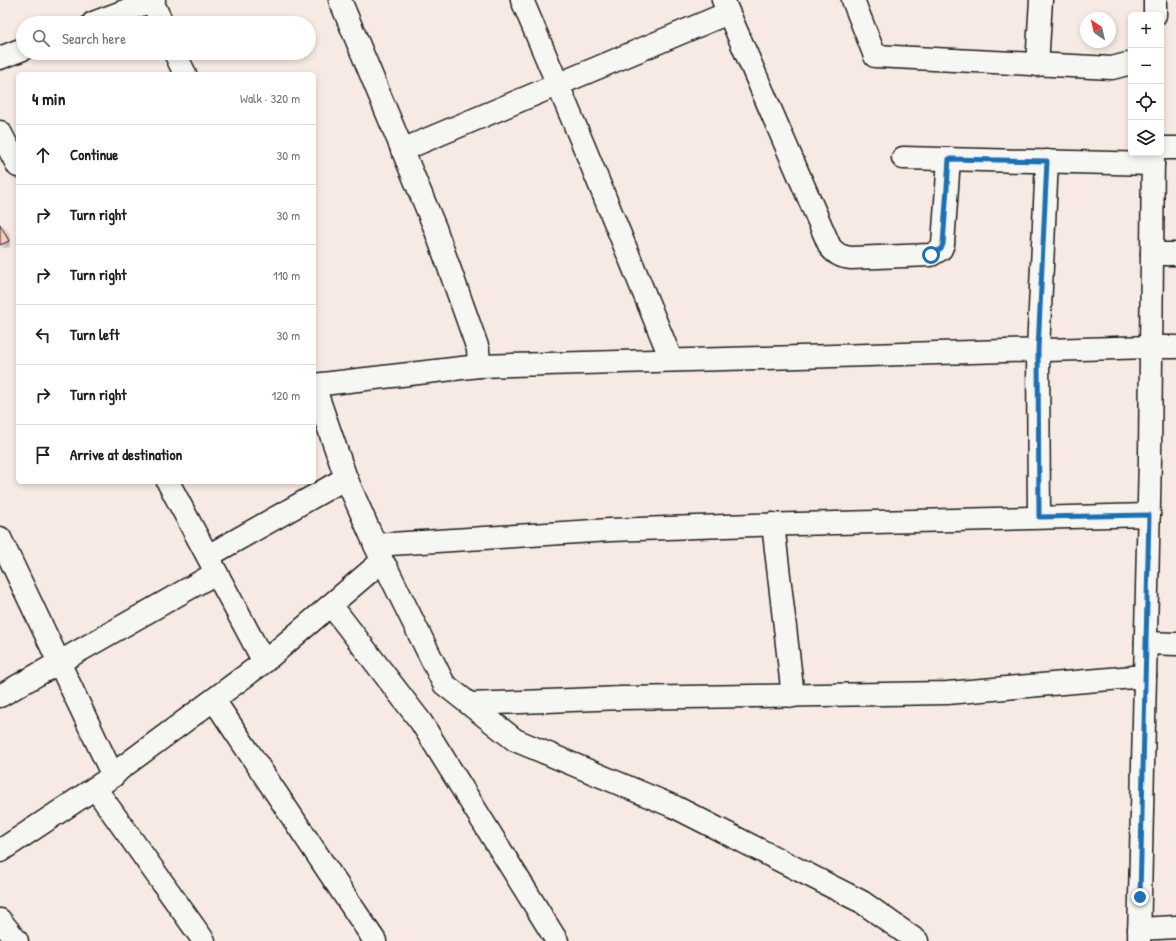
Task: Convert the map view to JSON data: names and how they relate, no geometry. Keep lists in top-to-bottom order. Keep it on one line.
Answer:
{"north":"top left","page":{"map_buttons":["+","−"],"search":"Search here","heading":["4 min","Walk · 320 m"],"list":[["Continue","30 m"],["Turn right","30 m"],["Turn right","110 m"],["Turn left","30 m"],["Turn right","120 m"],"Arrive at destination"]}}
